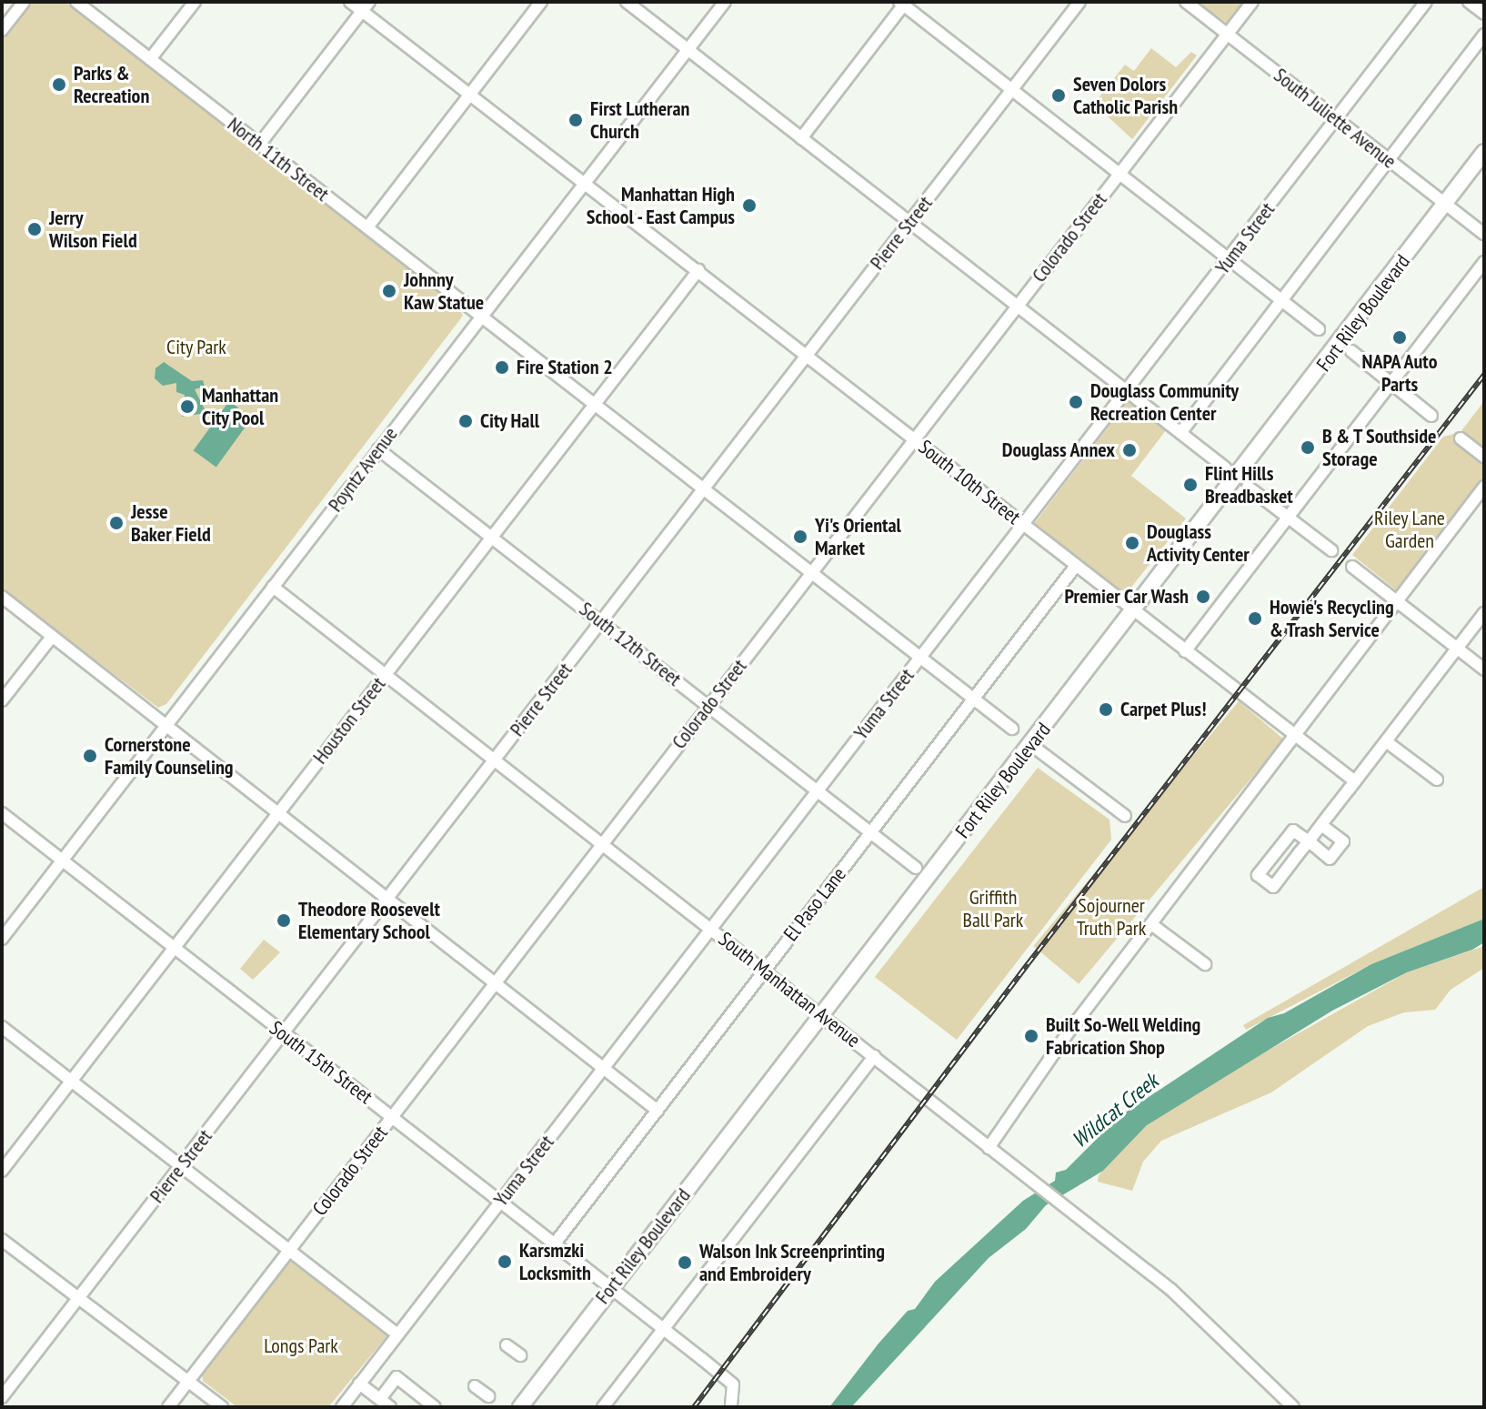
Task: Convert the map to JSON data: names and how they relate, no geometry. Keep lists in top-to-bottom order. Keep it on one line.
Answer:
{"streets":{"highway":["Fort Riley Boulevard"],"street":["South Juliette Avenue","North 11th Street","Pierre Street","Colorado Street","Yuma Street","Poyntz Avenue","South 10th Street","South 12th Street","Houston Street","El Paso Lane","South Manhattan Avenue","South 15th Street"]},"crossings":[["South Juliette Avenue","Colorado Street"],["South Juliette Avenue","Yuma Street"],["South Juliette Avenue","Fort Riley Boulevard"],["North 11th Street","Pierre Street"],["North 11th Street","Colorado Street"],["North 11th Street","Yuma Street"],["North 11th Street","Poyntz Avenue"],["North 11th Street","Houston Street"],["North 11th Street","El Paso Lane"],["Pierre Street","South 10th Street"],["Pierre Street","South 12th Street"],["Pierre Street","South Manhattan Avenue"],["Pierre Street","South 15th Street"],["Colorado Street","South 10th Street"],["Colorado Street","South 12th Street"],["Colorado Street","South Manhattan Avenue"],["Colorado Street","South 15th Street"],["Yuma Street","South 10th Street"],["Yuma Street","South 12th Street"],["Yuma Street","South Manhattan Avenue"],["Yuma Street","South 15th Street"],["Fort Riley Boulevard","South 10th Street"],["Fort Riley Boulevard","South Manhattan Avenue"],["Fort Riley Boulevard","South 15th Street"],["Poyntz Avenue","South 10th Street"],["Poyntz Avenue","South 12th Street"],["Poyntz Avenue","South Manhattan Avenue"],["Poyntz Avenue","South 15th Street"],["South 10th Street","Houston Street"],["South 10th Street","El Paso Lane"],["South 12th Street","Houston Street"],["South 12th Street","El Paso Lane"],["Houston Street","South Manhattan Avenue"],["Houston Street","South 15th Street"],["El Paso Lane","South Manhattan Avenue"],["El Paso Lane","South 15th Street"]],"water":["Wildcat Creek"],"parks":["City Park","Riley Lane Garden","Griffith Ball Park","Sojourner Truth Park","Longs Park"],"places":["Parks & Recreation","Seven Dolors Catholic Parish","First Lutheran Church","Manhattan High School - East Campus","Jerry Wilson Field","Johnny Kaw Statue","NAPA Auto Parts","Fire Station 2","Douglass Community Recreation Center","Manhattan City Pool","City Hall","B & T Southside Storage","Douglass Annex","Flint Hills Breadbasket","Jesse Baker Field","Yi's Oriental Market","Douglass Activity Center","Premier Car Wash","Howie's Recycling & Trash Service","Carpet Plus!","Cornerstone Family Counseling","Theodore Roosevelt Elementary School","Built So-Well Welding Fabrication Shop","Karsmzki Locksmith","Walson Ink Screenprinting and Embroidery"]}
